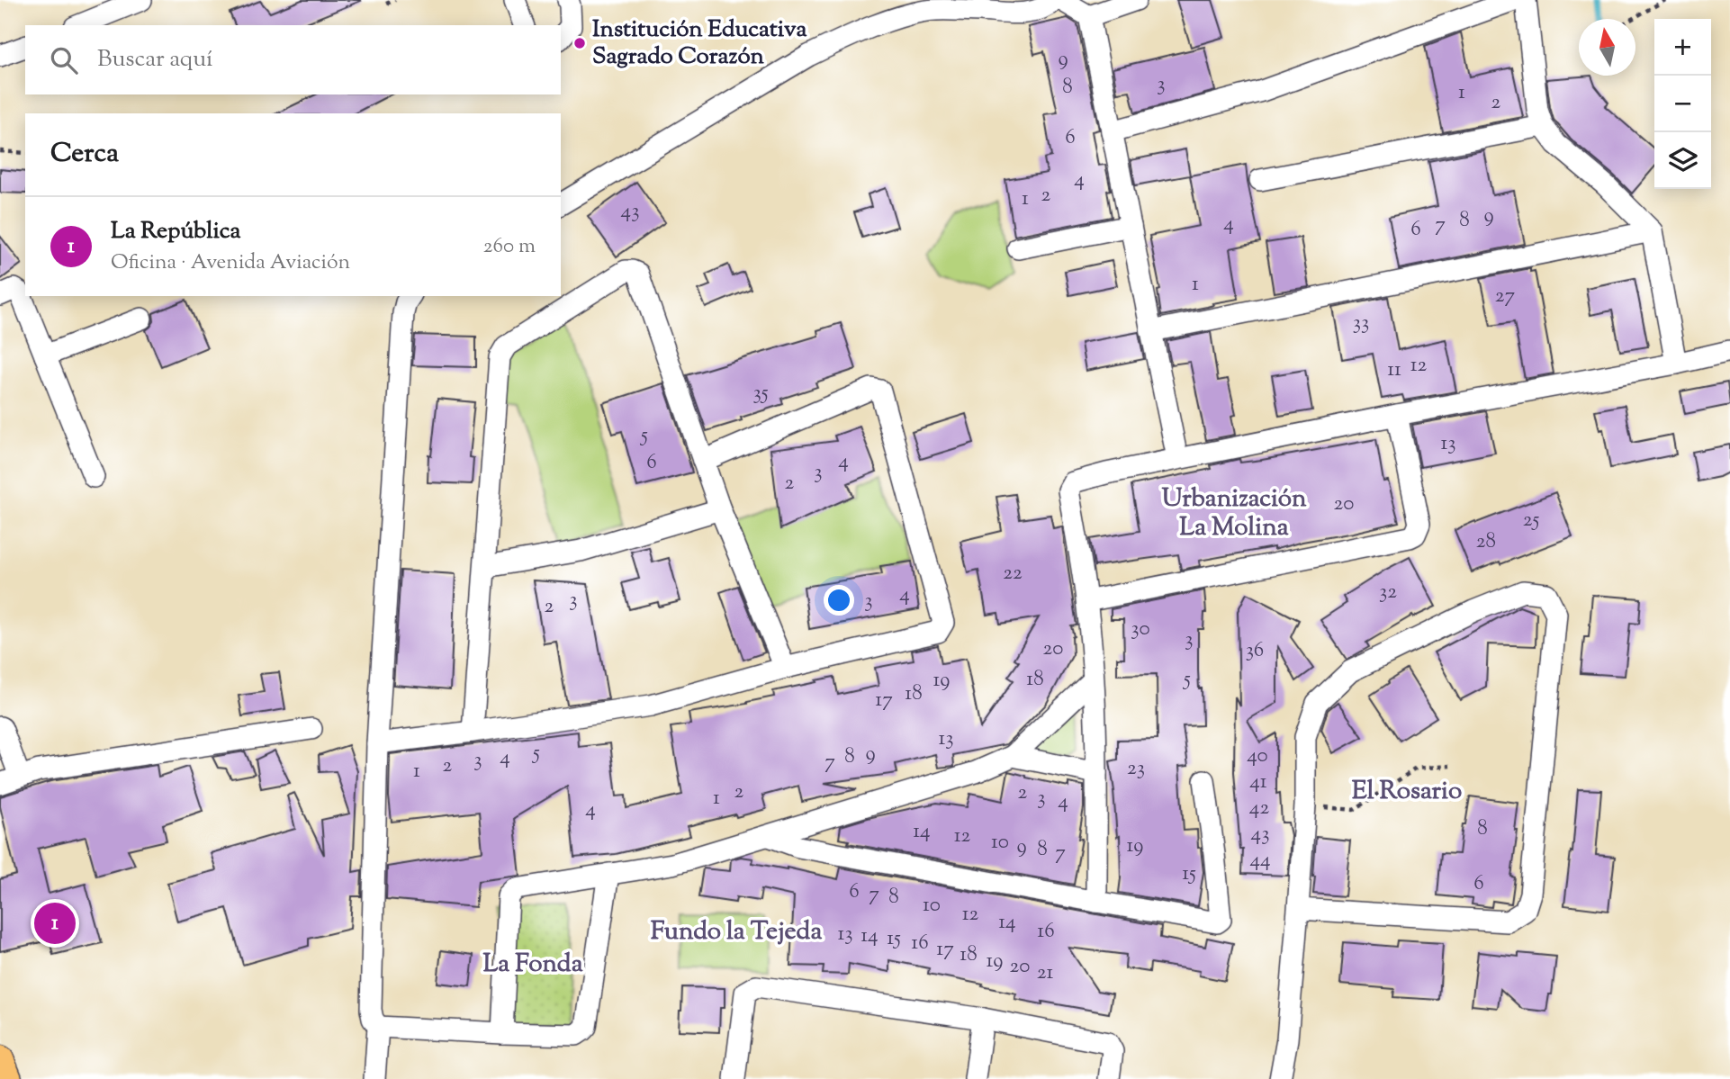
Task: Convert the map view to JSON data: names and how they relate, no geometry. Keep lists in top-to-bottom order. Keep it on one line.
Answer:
{"districts":["Urbanización La Molina","El Rosario","Fundo la Tejeda","La Fonda"],"places":["Institución Educativa Sagrado Corazón"],"house_numbers":["9","3","8","1","2","6","4","2","1","43","9","8","4","7","6","1","27","33","12","11","35","5","13","4","6","3","2","20","25","28","22","32","4","3","3","2","30","3","20","36","18","5","19","18","17","13","5","9","40","8","4","3","7","2","23","1","41","2","2","1","3","4","42","4","8","14","43","12","10","19","9","8","7","44","15","6","6","7","8","10","12","14","16","13","14","15","16","17","18","19","20","21"],"north":"top","page":{"map_buttons":["+","−"],"search":"Buscar aquí","heading":"Cerca","list":[{"mark":"1","name":"La República","note":"Oficina · Avenida Aviación","value":"260 m"}],"pins":"1"}}
